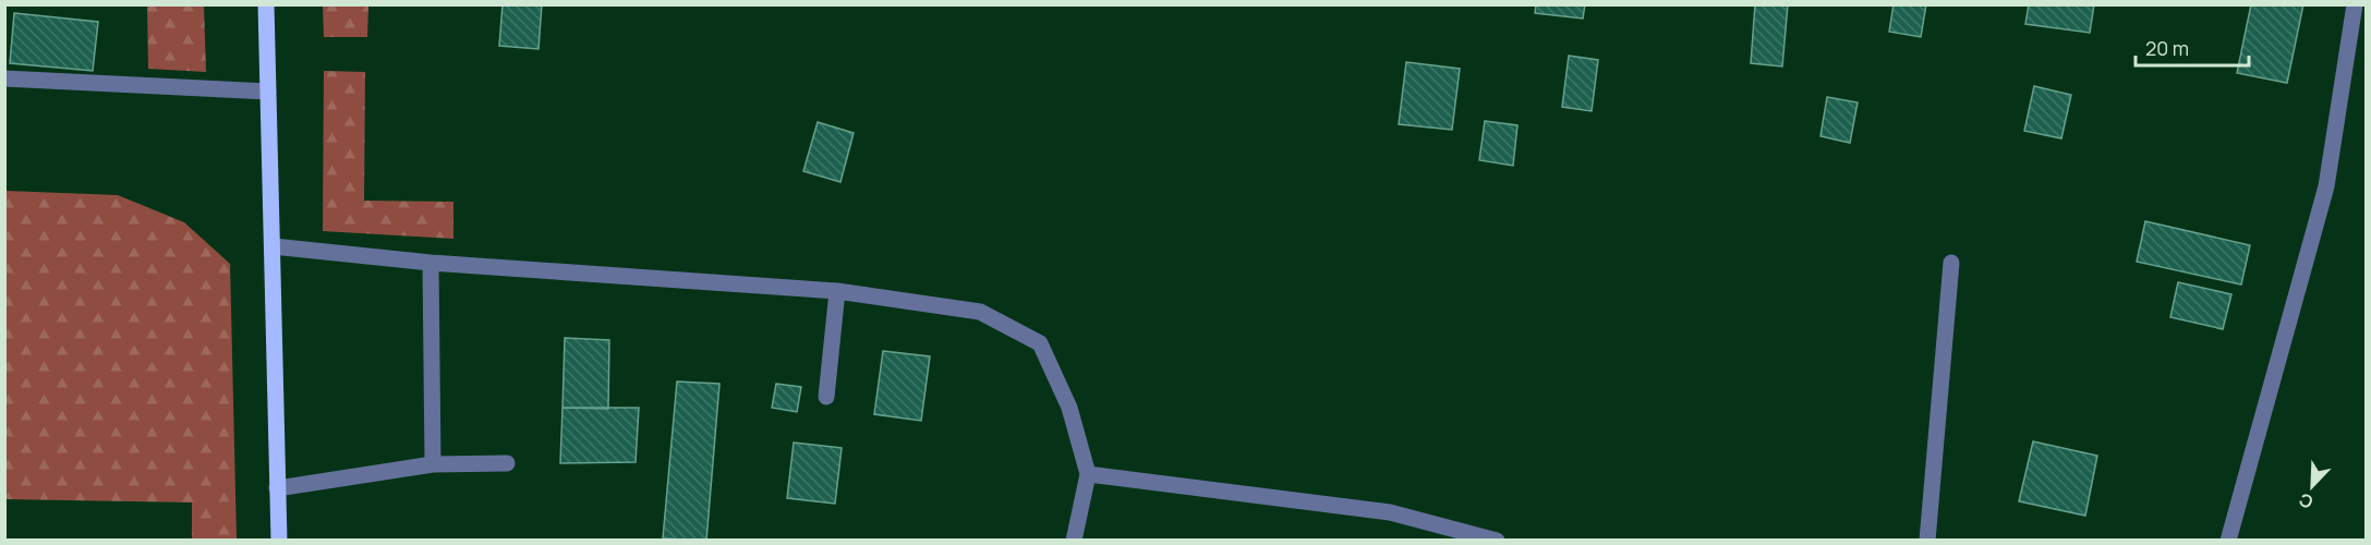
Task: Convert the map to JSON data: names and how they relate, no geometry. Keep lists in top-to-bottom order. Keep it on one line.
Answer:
{"scale_bar":"20 m","north":"bottom left"}
